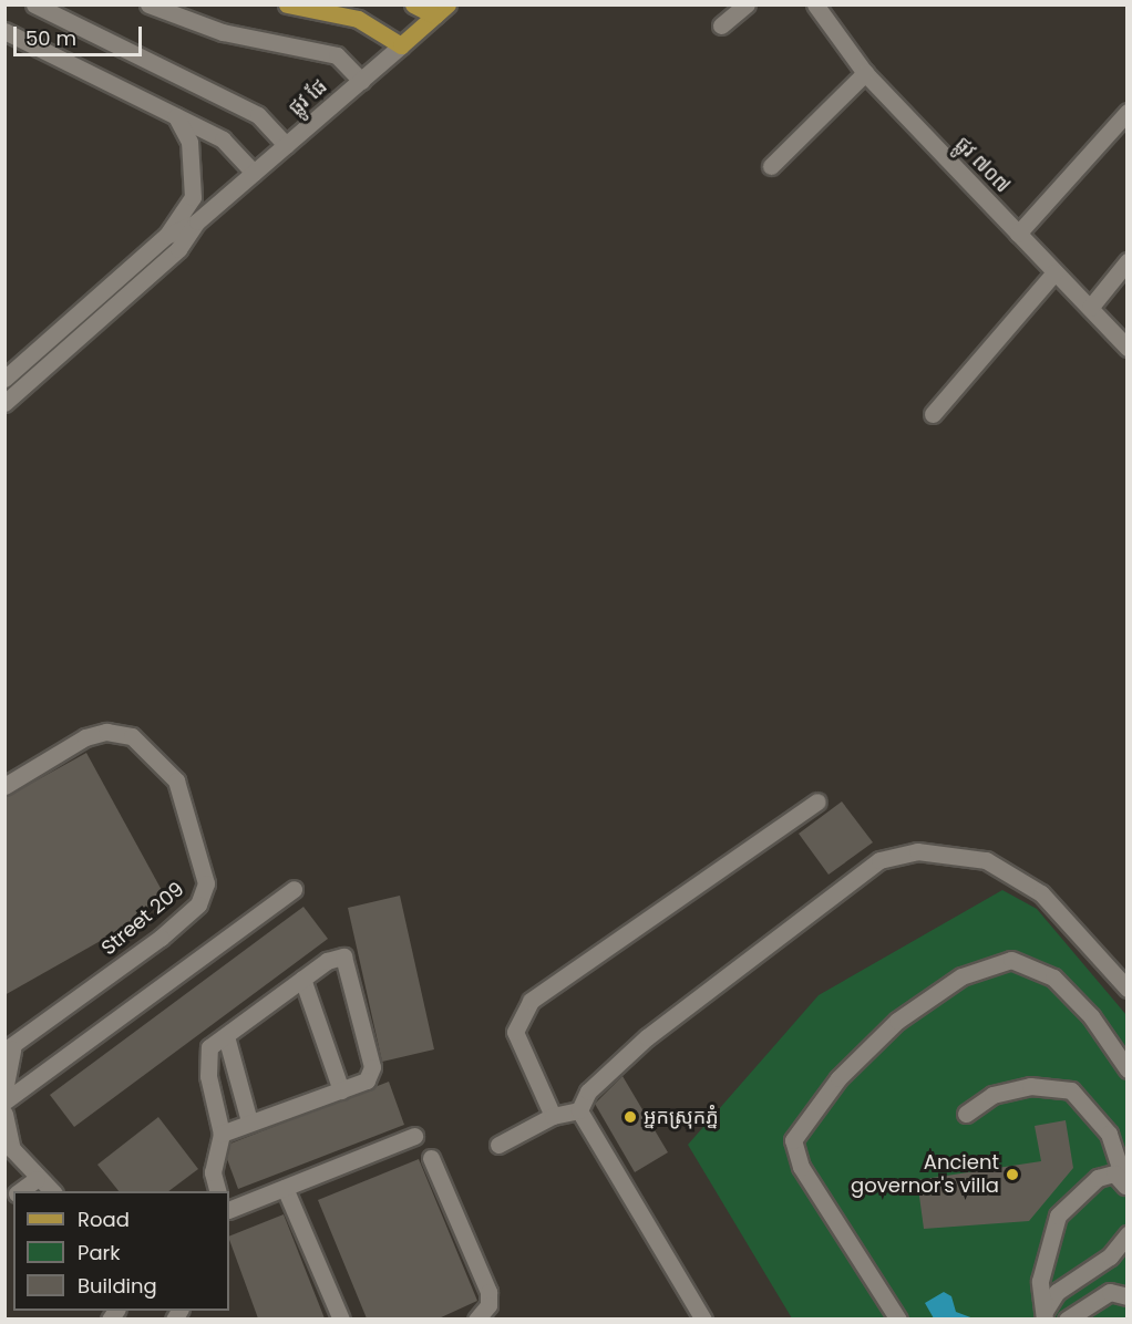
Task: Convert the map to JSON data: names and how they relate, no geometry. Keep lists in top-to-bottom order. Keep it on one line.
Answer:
{"streets":{"main road":["ផ្លូវ ផែ"],"street":["ផ្លូវ ៧០៧","Street 209"]},"places":["អ្នកស្រុកភ្នំ","Ancient governor's villa"],"legend":["Road","Park","Building"],"scale_bar":"50 m"}
